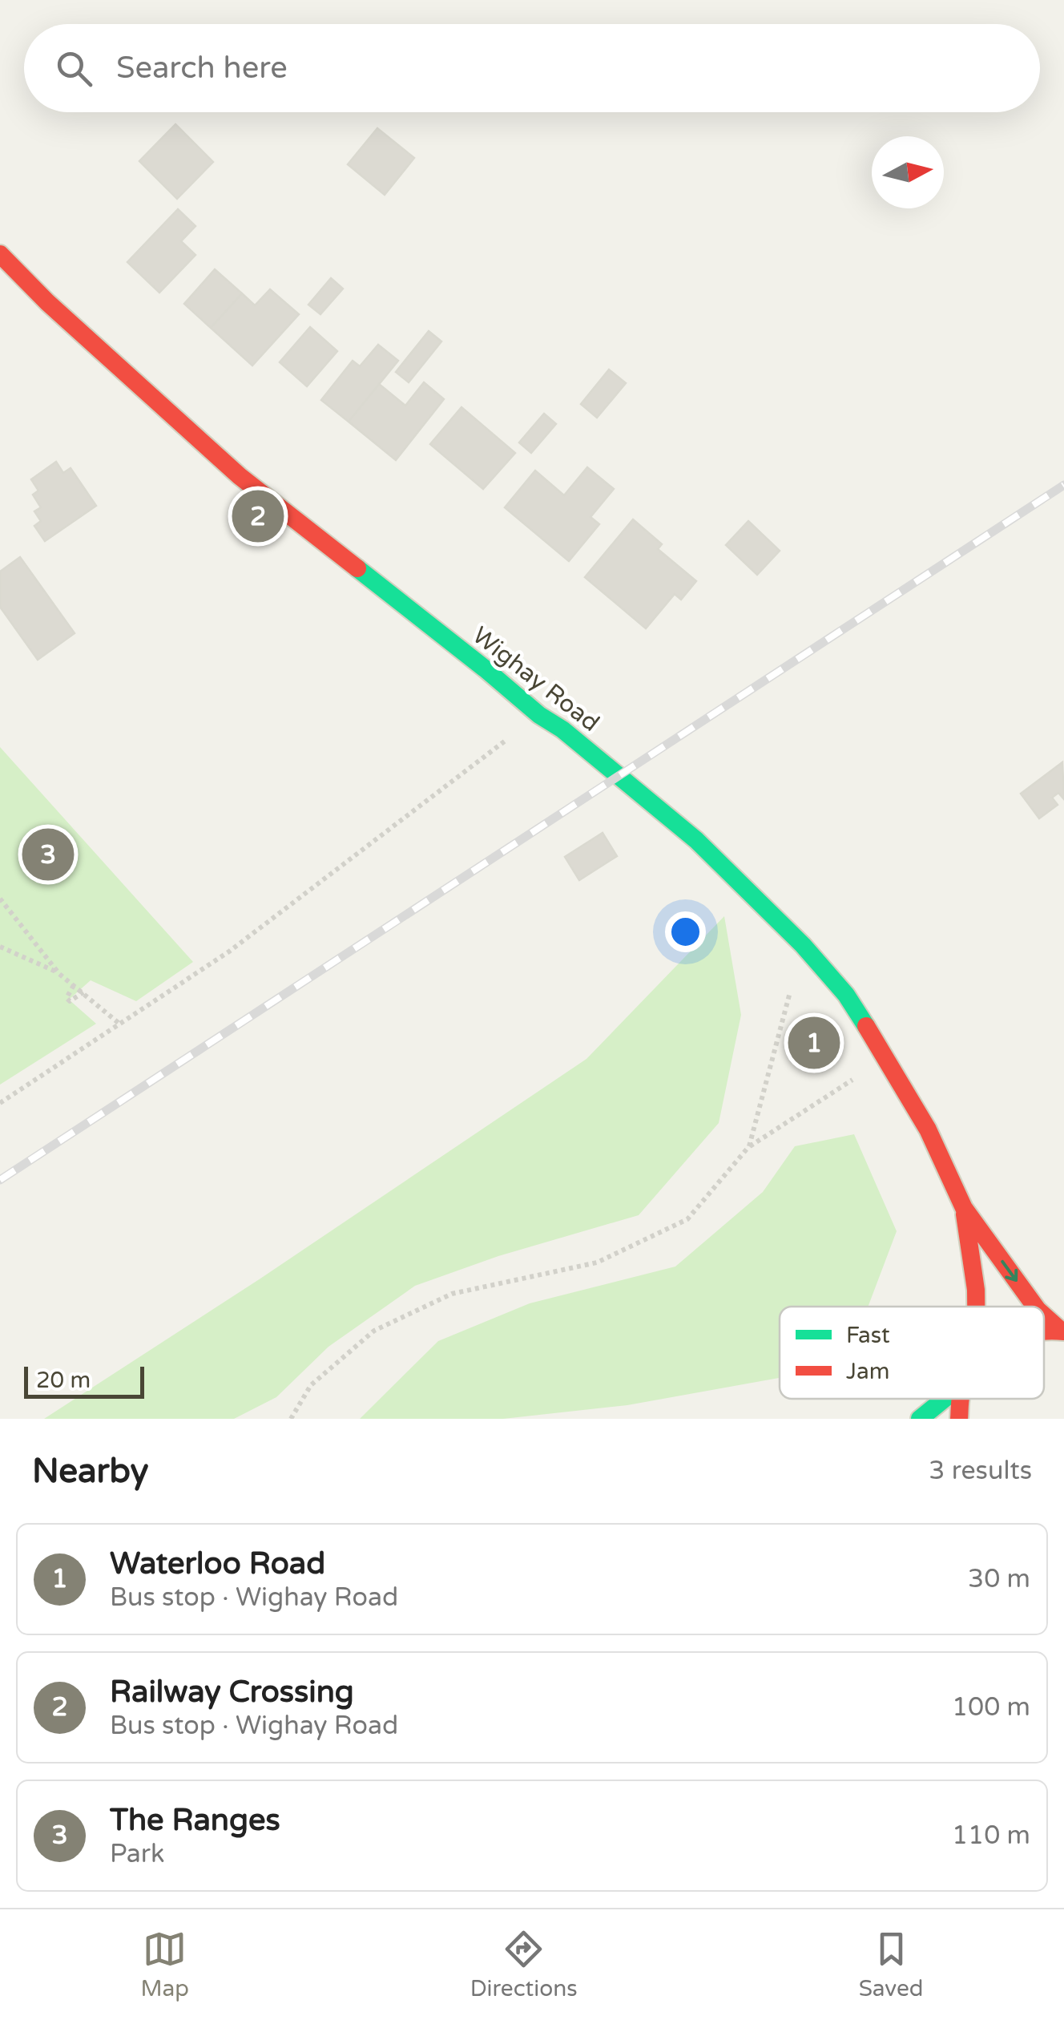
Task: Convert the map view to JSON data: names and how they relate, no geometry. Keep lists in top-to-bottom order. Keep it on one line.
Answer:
{"streets":{"main road":["Wighay Road"]},"legend":["Fast","Jam"],"scale_bar":"20 m","north":"right","page":{"search":"Search here","pins":["2","3","1"],"scale":"20 m","heading":["Nearby","3 results"],"list":[{"mark":"1","name":"Waterloo Road","note":"Bus stop · Wighay Road","value":"30 m"},{"mark":"2","name":"Railway Crossing","note":"Bus stop · Wighay Road","value":"100 m"},{"mark":"3","name":"The Ranges","note":"Park","value":"110 m"}],"nav":["Map","Directions","Saved"]}}
